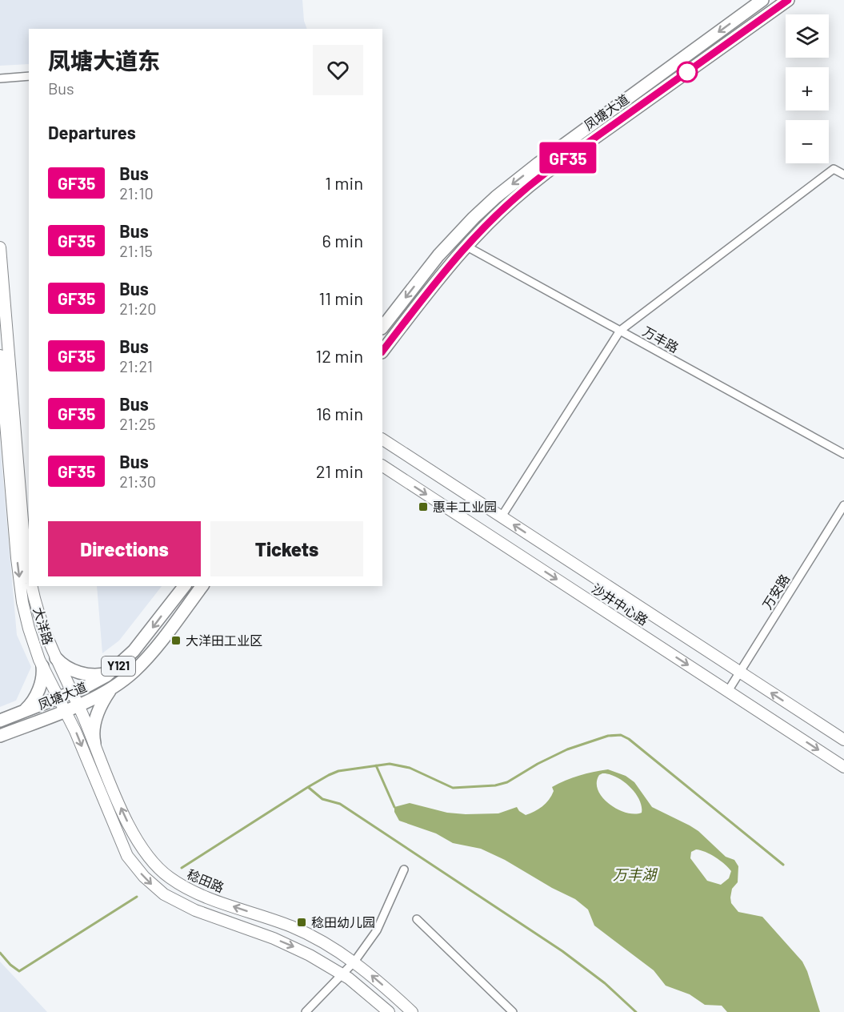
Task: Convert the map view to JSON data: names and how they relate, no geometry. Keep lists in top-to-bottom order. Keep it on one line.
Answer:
{"streets":{"main road":["凤塘大道","Y121"],"street":["万丰路","万安路","沙井中心路","大洋路","稔田路"]},"crossings":[["凤塘大道","万丰路"],["凤塘大道","大洋路"],["凤塘大道","稔田路"],["万安路","沙井中心路"],["大洋路","稔田路"]],"water":["万丰湖"],"places":{"transit":["惠丰工业园","大洋田工业区","稔田幼儿园"]},"lines":["bus line GF35"],"page":{"on_map":"GF35","map_buttons":["+","−"],"heading":[["凤塘大道东","Bus"],"Departures"],"list":[{"mark":"GF35","name":"Bus","note":"21:10","value":"1 min"},{"mark":"GF35","name":"Bus","note":"21:15","value":"6 min"},{"mark":"GF35","name":"Bus","note":"21:20","value":"11 min"},{"mark":"GF35","name":"Bus","note":"21:21","value":"12 min"},{"mark":"GF35","name":"Bus","note":"21:25","value":"16 min"},{"mark":"GF35","name":"Bus","note":"21:30","value":"21 min"}],"buttons":["Directions","Tickets"]}}
